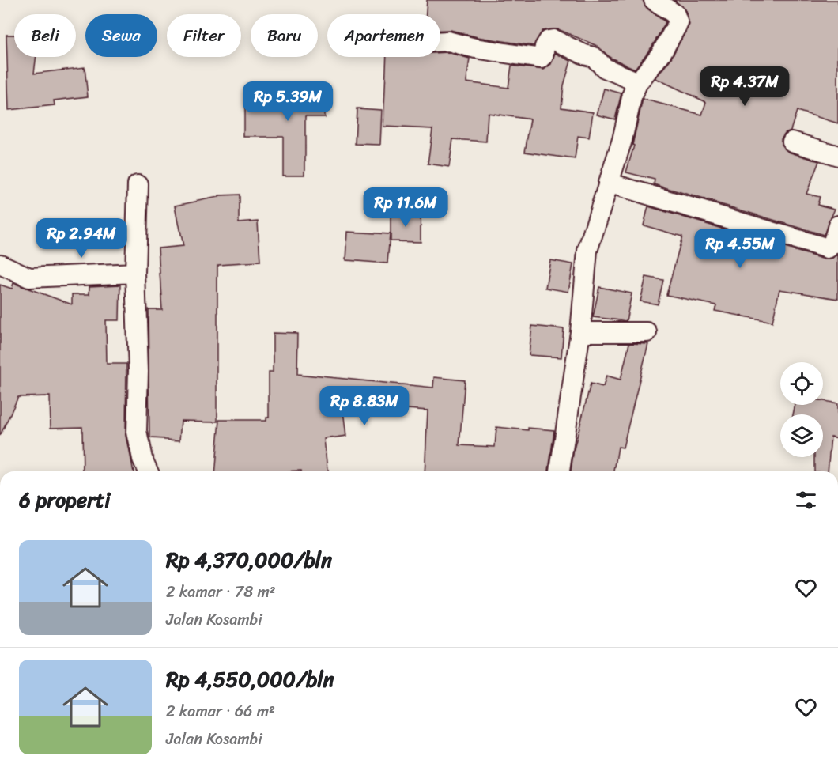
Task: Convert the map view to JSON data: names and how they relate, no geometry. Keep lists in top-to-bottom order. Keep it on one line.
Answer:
{"page":{"chip":["Beli","Sewa","Filter","Baru","Apartemen"],"price":["Rp 4.37M","Rp 5.39M","Rp 11.6M","Rp 2.94M","Rp 4.55M","Rp 8.83M"],"heading":"6 properti","list":[{"name":"Rp 4,370,000/bln","note":"2 kamar · 78 m² · Jalan Kosambi"},{"name":"Rp 4,550,000/bln","note":"2 kamar · 66 m² · Jalan Kosambi"}]}}
